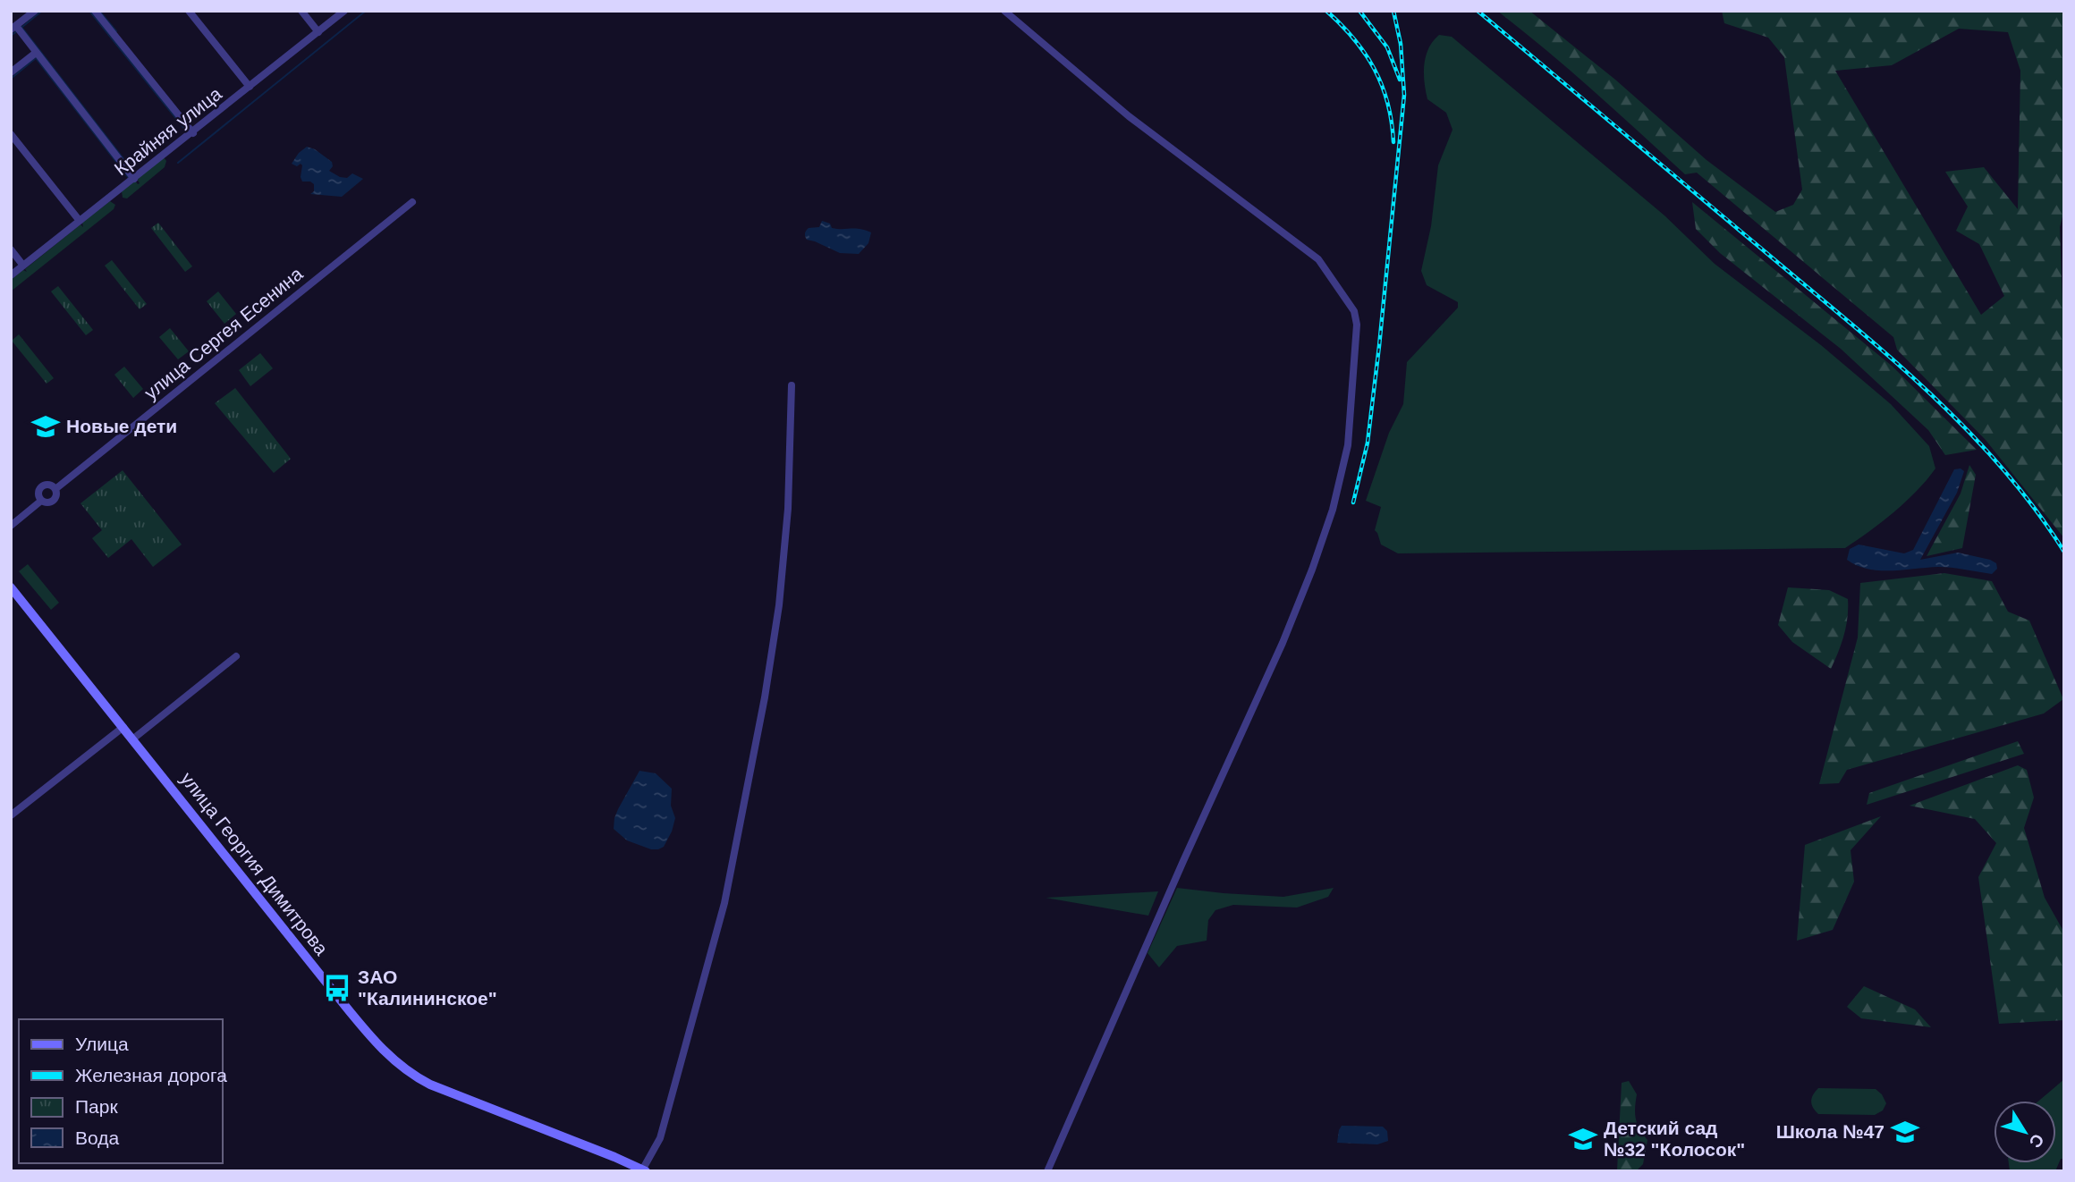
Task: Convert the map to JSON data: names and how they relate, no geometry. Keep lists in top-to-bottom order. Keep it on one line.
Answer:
{"streets":{"street":["Крайняя улица","улица Сергея Есенина","улица Георгия Димитрова"]},"places":{"school or university":["Новые дети","Школа №47","Детский сад №32 \"Колосок\""],"bus stop":["ЗАО \"Калининское\""]},"legend":["Улица","Железная дорога","Парк","Вода"],"north":"bottom right"}
